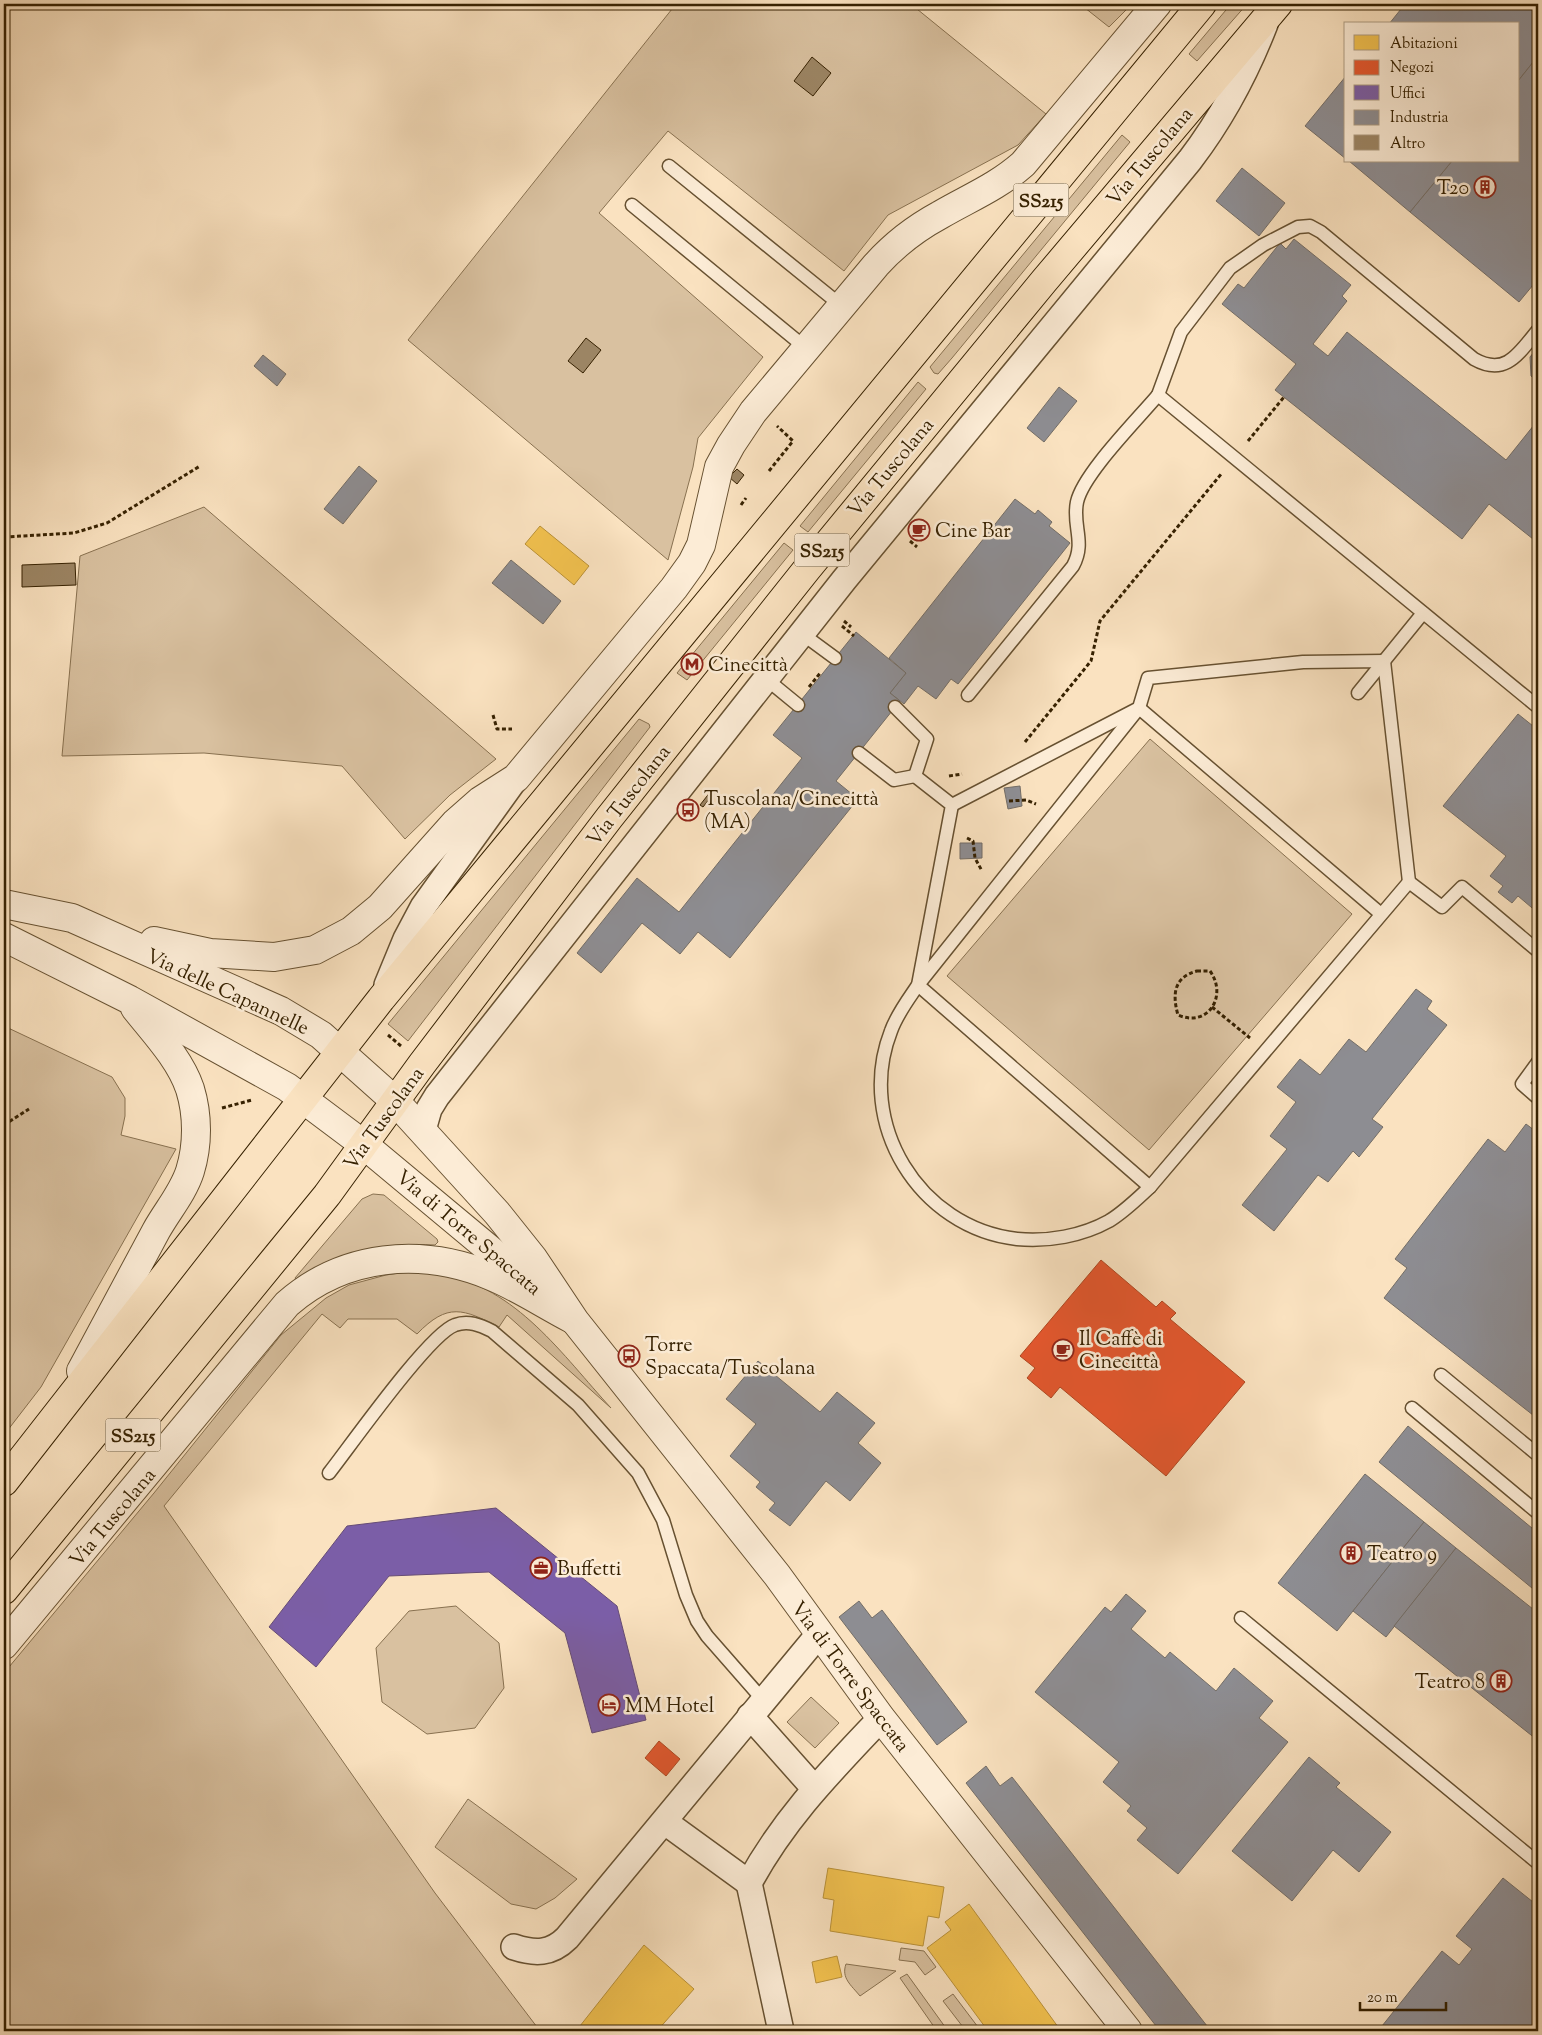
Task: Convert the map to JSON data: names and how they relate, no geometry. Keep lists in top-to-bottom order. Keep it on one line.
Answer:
{"streets":{"main road":["Via Tuscolana","SS215"],"street":["Via delle Capannelle","Via di Torre Spaccata"]},"crossings":[["Via Tuscolana","Via delle Capannelle"],["Via Tuscolana","Via di Torre Spaccata"],["SS215","Via delle Capannelle"],["Via delle Capannelle","Via di Torre Spaccata"]],"places":{"building":["T20","Teatro 9","Teatro 8"],"cafe":["Cine Bar","Il Caffè di Cinecittà"],"metro station":["Cinecittà"],"bus stop":["Tuscolana/Cinecittà (MA)","Torre Spaccata/Tuscolana"],"office":["Buffetti"],"hotel":["MM Hotel"]},"legend":["Abitazioni","Negozi","Uffici","Industria","Altro"],"scale_bar":"20 m"}
